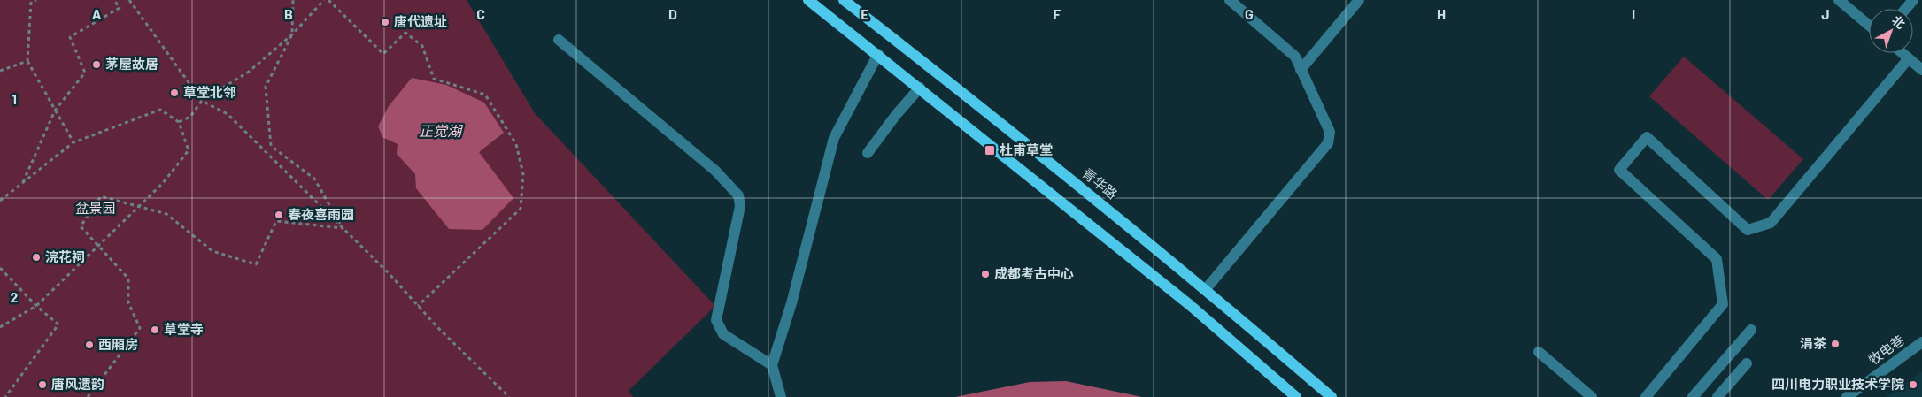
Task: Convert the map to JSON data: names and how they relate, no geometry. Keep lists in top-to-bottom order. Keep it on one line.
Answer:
{"streets":{"main road":["青华路"],"street":["牧电巷"]},"water":["正觉湖"],"parks":["盆景园"],"places":{"other":["唐代遗址","茅屋故居","草堂北邻","春夜喜雨园","浣花祠","成都考古中心","草堂寺","涓茶","西厢房","唐风遗韵","四川电力职业技术学院"],"transit":["杜甫草堂"]},"north":"top right","grid":{"columns":["A","B","C","D","E","F","G","H","I","J"],"rows":["1","2"]}}
